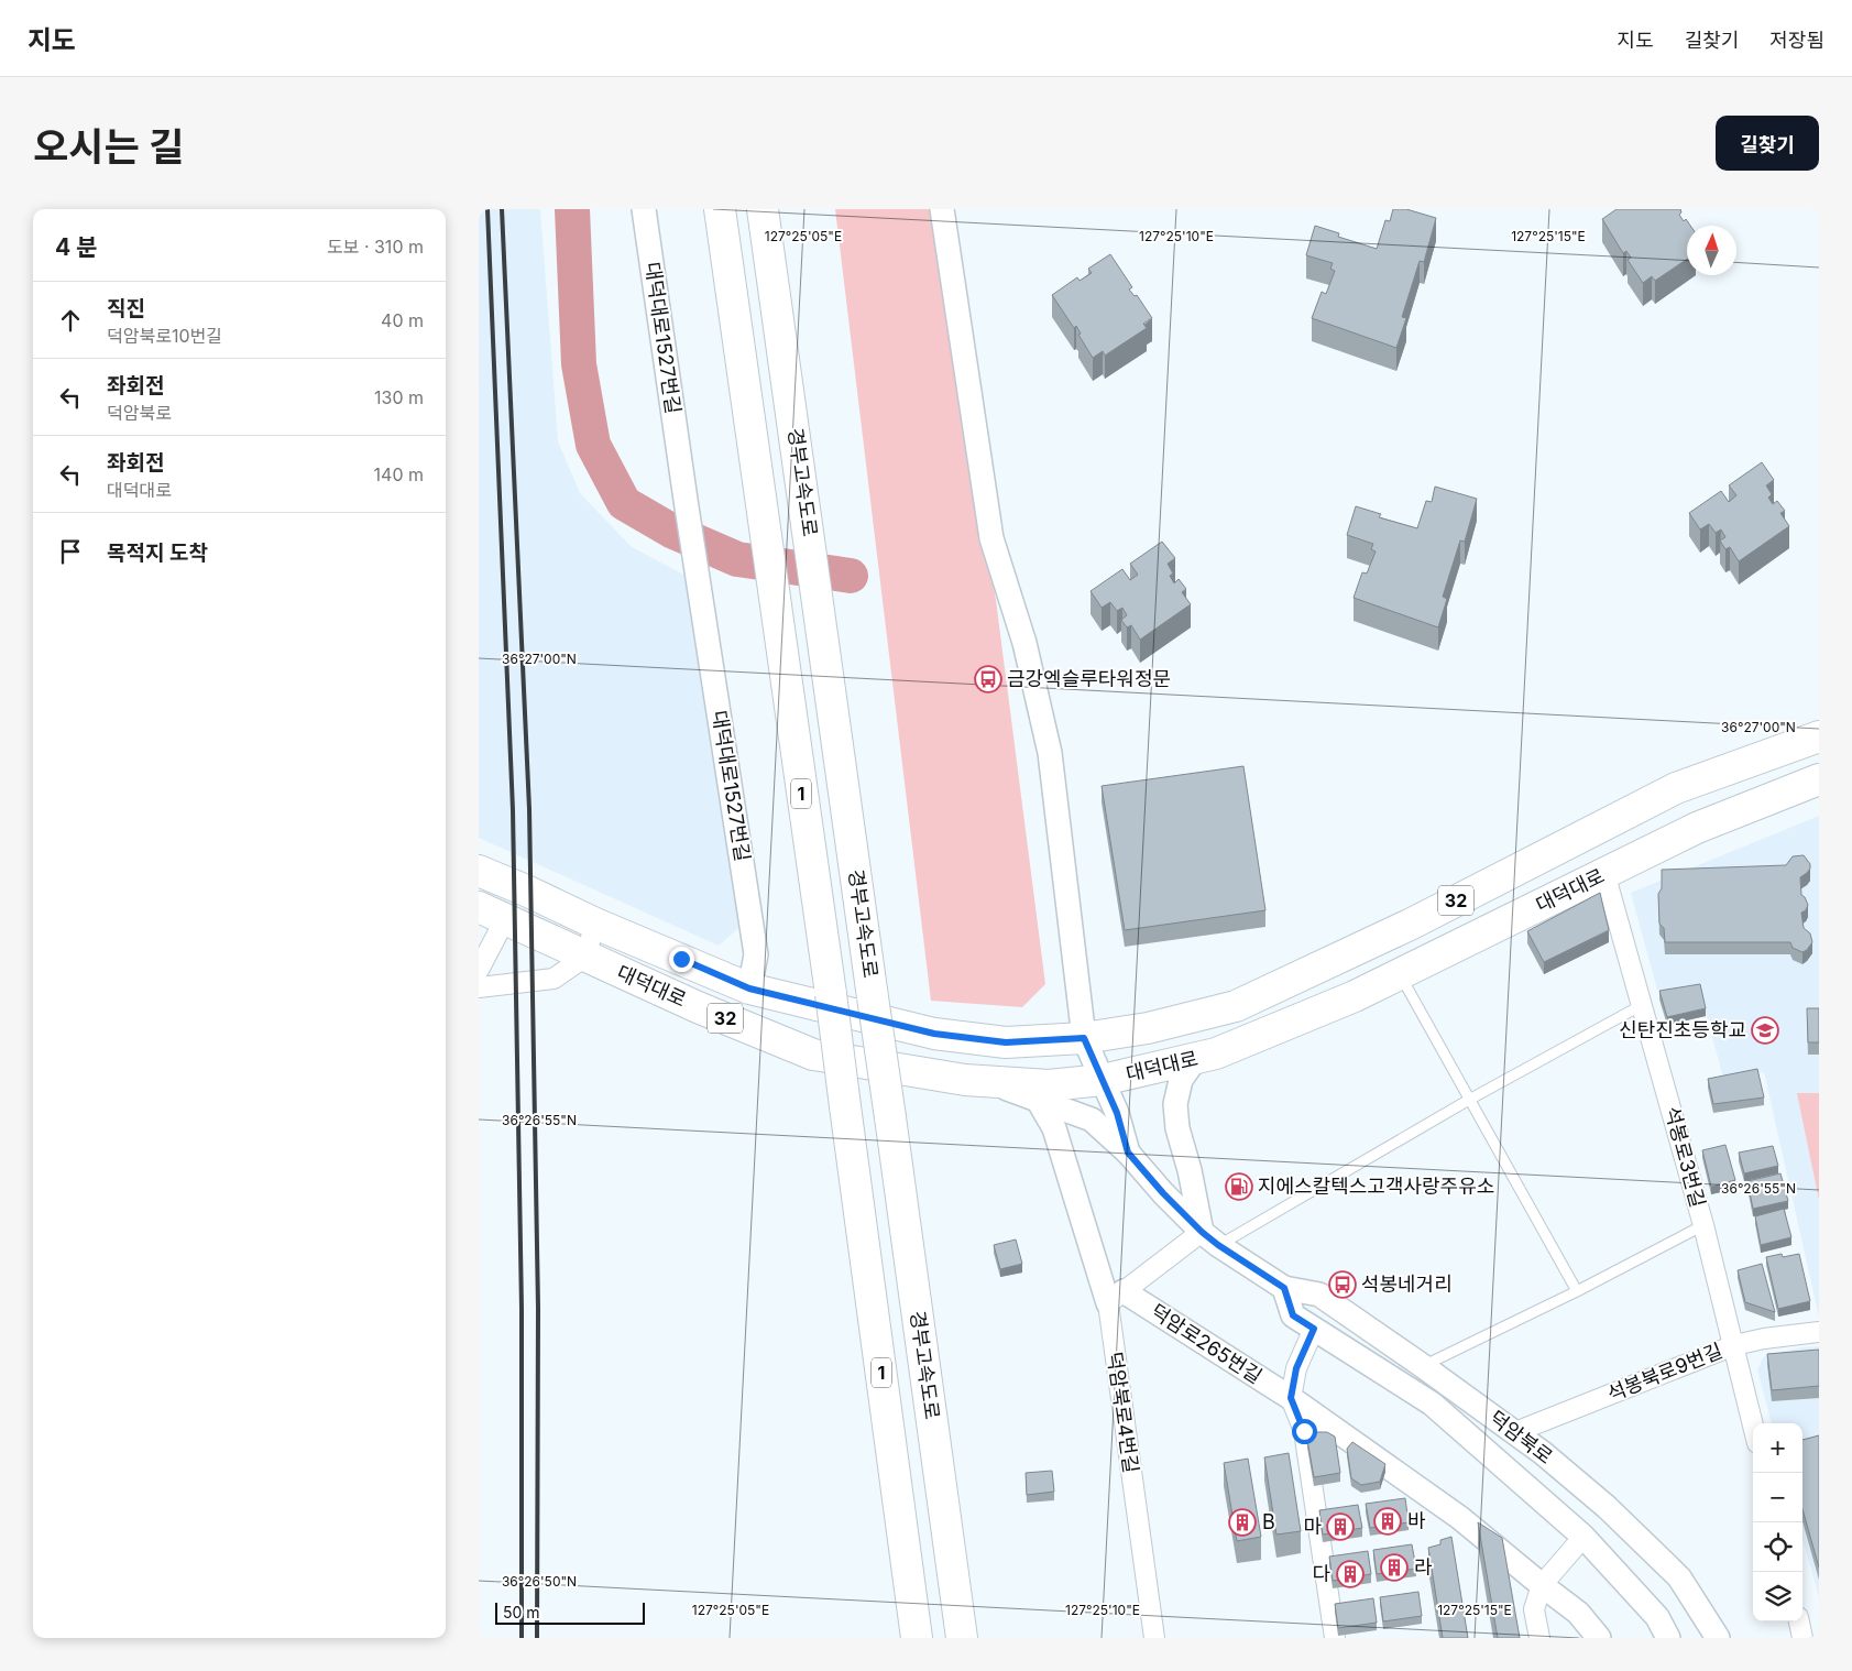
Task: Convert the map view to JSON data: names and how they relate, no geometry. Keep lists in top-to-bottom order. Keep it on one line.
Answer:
{"streets":{"main road":["경부고속도로","1","대덕대로","32"],"street":["대덕대로1527번길","석봉로3번길","덕암로265번길","석봉북로9번길","덕암북로4번길","덕암북로"]},"crossings":[["대덕대로1527번길","대덕대로"],["대덕대로","석봉로3번길"],["대덕대로","덕암북로"],["석봉로3번길","석봉북로9번길"],["덕암로265번길","덕암북로4번길"],["석봉북로9번길","덕암북로"]],"places":{"bus stop":["금강엑슬루타워정문","석봉네거리"],"school or university":["신탄진초등학교"],"fuel station":["지에스칼텍스고객사랑주유소"],"building":["바","B","마","라","다"]},"scale_bar":"50 m","north":"top","page":{"header":"지도","nav":["지도","길찾기","저장됨"],"title":"오시는 길","buttons":"길찾기","heading":["4 분","도보 · 310 m"],"list":[["직진","덕암북로10번길","40 m"],["좌회전","덕암북로","130 m"],["좌회전","대덕대로","140 m"],"목적지 도착"],"map_buttons":["+","−"],"scale":"50 m"},"coordinates":["127°25'05\"E","127°25'10\"E","127°25'15\"E","36°27'00\"N","36°26'55\"N","36°26'50\"N"]}
